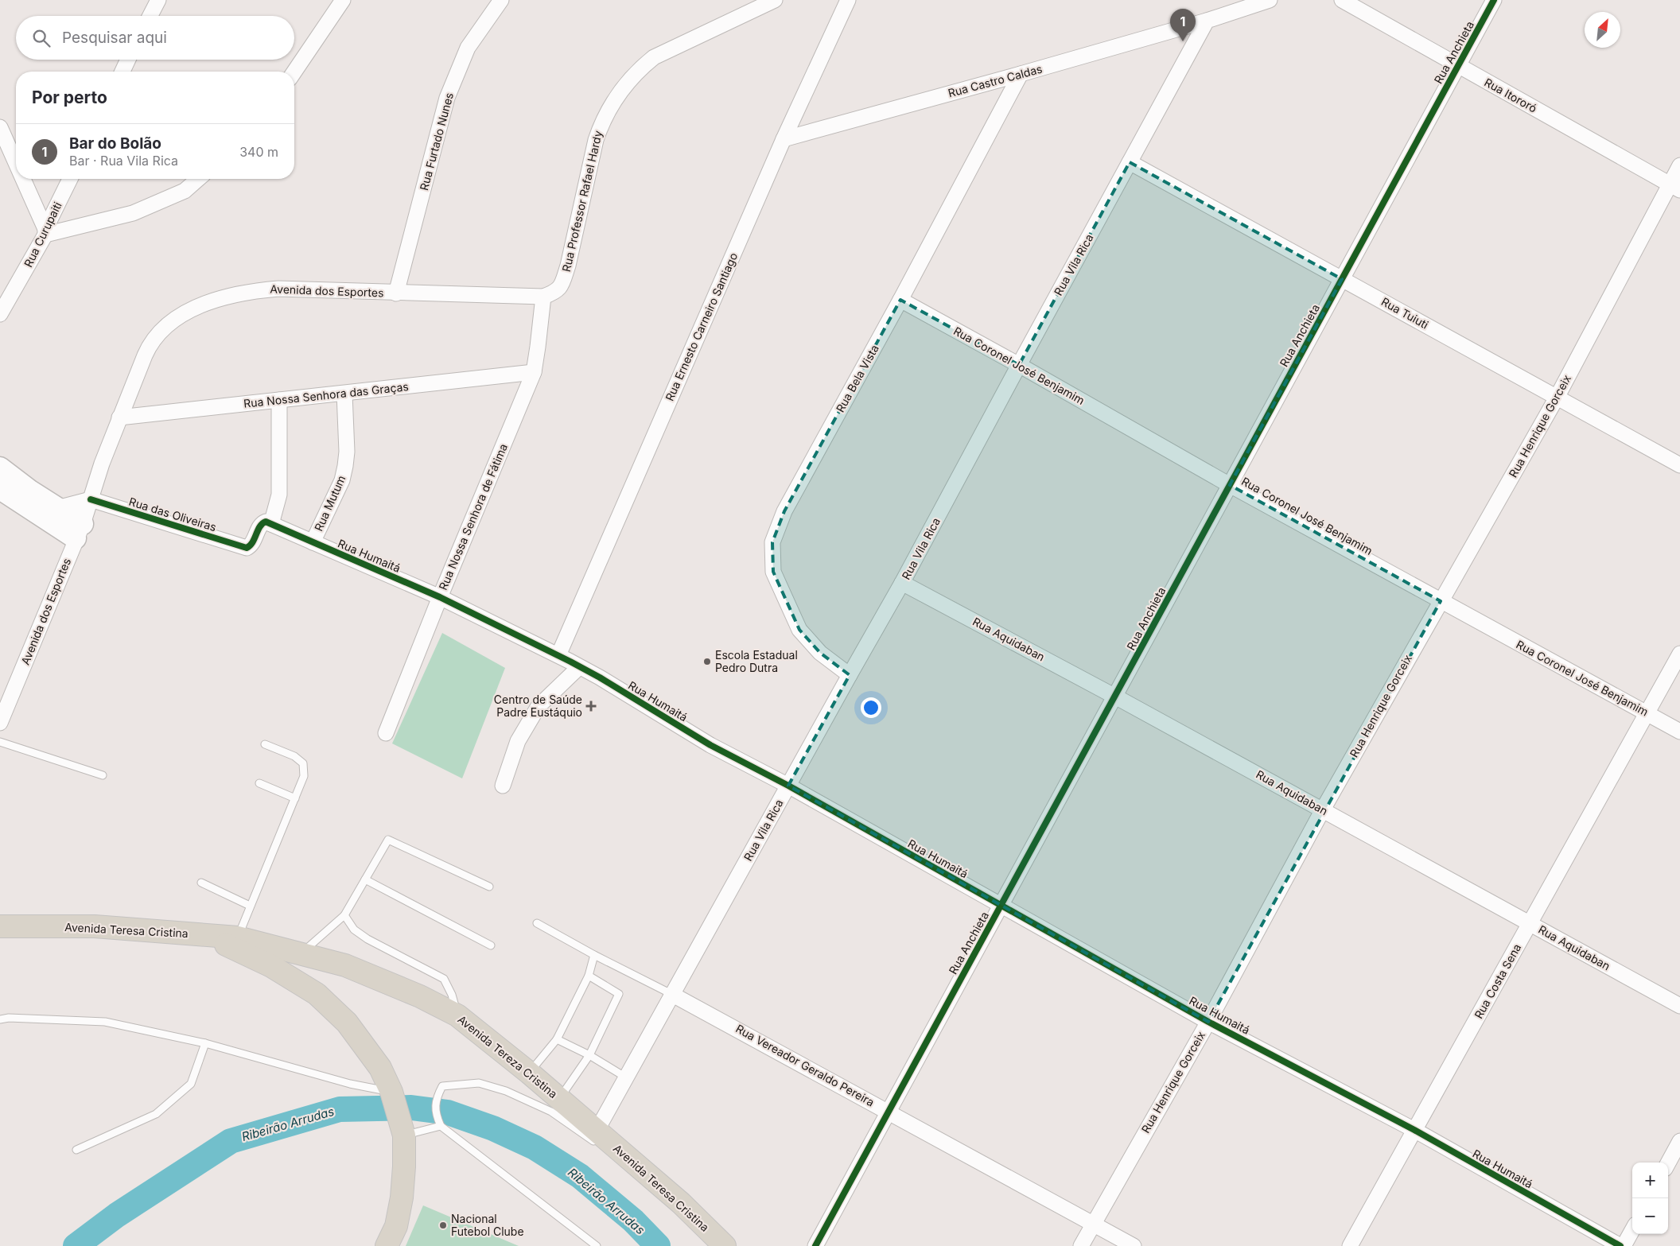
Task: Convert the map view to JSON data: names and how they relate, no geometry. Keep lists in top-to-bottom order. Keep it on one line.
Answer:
{"streets":{"highway":["Avenida Teresa Cristina","Avenida Tereza Cristina"],"street":["Rua Anchieta","Rua Castro Caldas","Rua Itororó","Rua Furtado Nunes","Rua Professor Rafael Hardy","Rua Curupaiti","Rua Vila Rica","Avenida dos Esportes","Rua Tuiuti","Rua Ernesto Carneiro Santiago","Rua Coronel José Benjamim","Rua Bela Vista","Rua Nossa Senhora das Graças","Rua Henrique Gorceix","Rua Mutum","Rua das Oliveiras","Rua Nossa Senhora de Fátima","Rua Humaitá","Rua Aquidaban","Rua Costa Sena","Rua Vereador Geraldo Pereira"]},"crossings":[["Rua Anchieta","Rua Itororó"],["Rua Anchieta","Rua Tuiuti"],["Rua Anchieta","Rua Coronel José Benjamim"],["Rua Anchieta","Rua Humaitá"],["Rua Anchieta","Rua Aquidaban"],["Rua Anchieta","Rua Vereador Geraldo Pereira"],["Rua Castro Caldas","Rua Vila Rica"],["Rua Castro Caldas","Rua Ernesto Carneiro Santiago"],["Rua Castro Caldas","Rua Bela Vista"],["Rua Itororó","Rua Henrique Gorceix"],["Rua Furtado Nunes","Avenida dos Esportes"],["Rua Professor Rafael Hardy","Avenida dos Esportes"],["Rua Professor Rafael Hardy","Rua Nossa Senhora de Fátima"],["Rua Vila Rica","Rua Tuiuti"],["Rua Vila Rica","Rua Coronel José Benjamim"],["Rua Vila Rica","Rua Bela Vista"],["Rua Vila Rica","Rua Humaitá"],["Rua Vila Rica","Rua Aquidaban"],["Rua Vila Rica","Avenida Teresa Cristina"],["Rua Vila Rica","Avenida Tereza Cristina"],["Rua Vila Rica","Rua Vereador Geraldo Pereira"],["Avenida dos Esportes","Rua Nossa Senhora das Graças"],["Avenida dos Esportes","Rua das Oliveiras"],["Avenida dos Esportes","Rua Nossa Senhora de Fátima"],["Rua Tuiuti","Rua Henrique Gorceix"],["Rua Ernesto Carneiro Santiago","Rua Humaitá"],["Rua Coronel José Benjamim","Rua Bela Vista"],["Rua Coronel José Benjamim","Rua Henrique Gorceix"],["Rua Coronel José Benjamim","Rua Costa Sena"],["Rua Nossa Senhora das Graças","Rua Mutum"],["Rua Nossa Senhora das Graças","Rua Nossa Senhora de Fátima"],["Rua Henrique Gorceix","Rua Humaitá"],["Rua Henrique Gorceix","Rua Aquidaban"],["Rua Henrique Gorceix","Rua Vereador Geraldo Pereira"],["Rua Mutum","Rua Humaitá"],["Rua das Oliveiras","Rua Humaitá"],["Rua Nossa Senhora de Fátima","Rua Humaitá"],["Rua Humaitá","Rua Costa Sena"],["Rua Aquidaban","Rua Costa Sena"],["Avenida Teresa Cristina","Avenida Tereza Cristina"]],"water":["Ribeirão Arrudas"],"places":{"other":["Escola Estadual Pedro Dutra","Nacional Futebol Clube"],"health":["Centro de Saúde Padre Eustáquio"]},"north":"top right","page":{"pins":"1","search":"Pesquisar aqui","heading":"Por perto","list":[{"mark":"1","name":"Bar do Bolão","note":"Bar · Rua Vila Rica","value":"340 m"}],"map_buttons":["+","−"]}}
